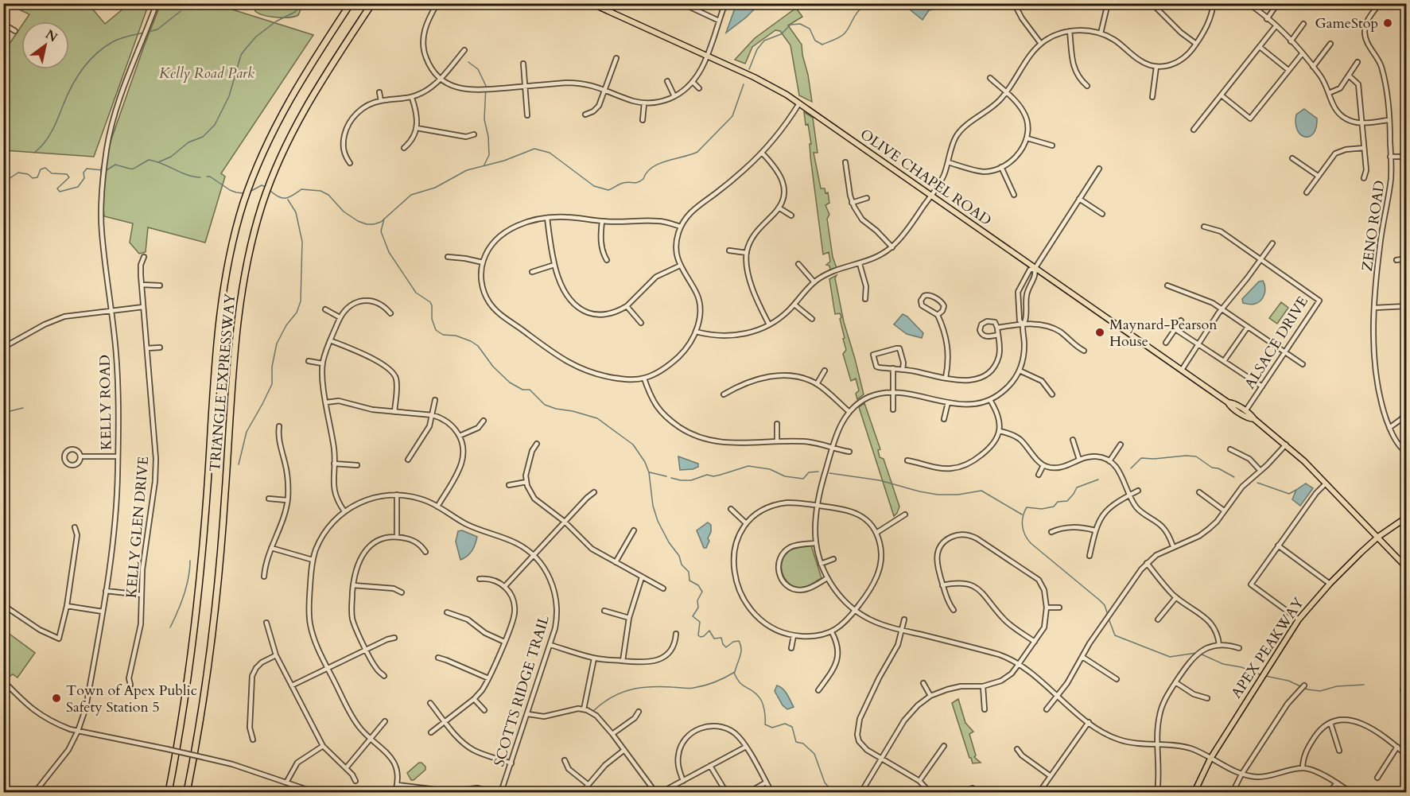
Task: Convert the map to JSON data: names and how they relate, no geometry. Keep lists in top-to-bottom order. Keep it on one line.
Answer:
{"streets":{"highway":["TRIANGLE EXPRESSWAY"],"main road":["OLIVE CHAPEL ROAD","APEX PEAKWAY"],"street":["ZENO ROAD","ALSACE DRIVE","KELLY ROAD","KELLY GLEN DRIVE","SCOTTS RIDGE TRAIL"]},"crossings":[["OLIVE CHAPEL ROAD","ALSACE DRIVE"],["OLIVE CHAPEL ROAD","APEX PEAKWAY"]],"parks":["Kelly Road Park"],"places":["GameStop","Maynard-Pearson House","Town of Apex Public Safety Station 5"],"north":"top right"}
